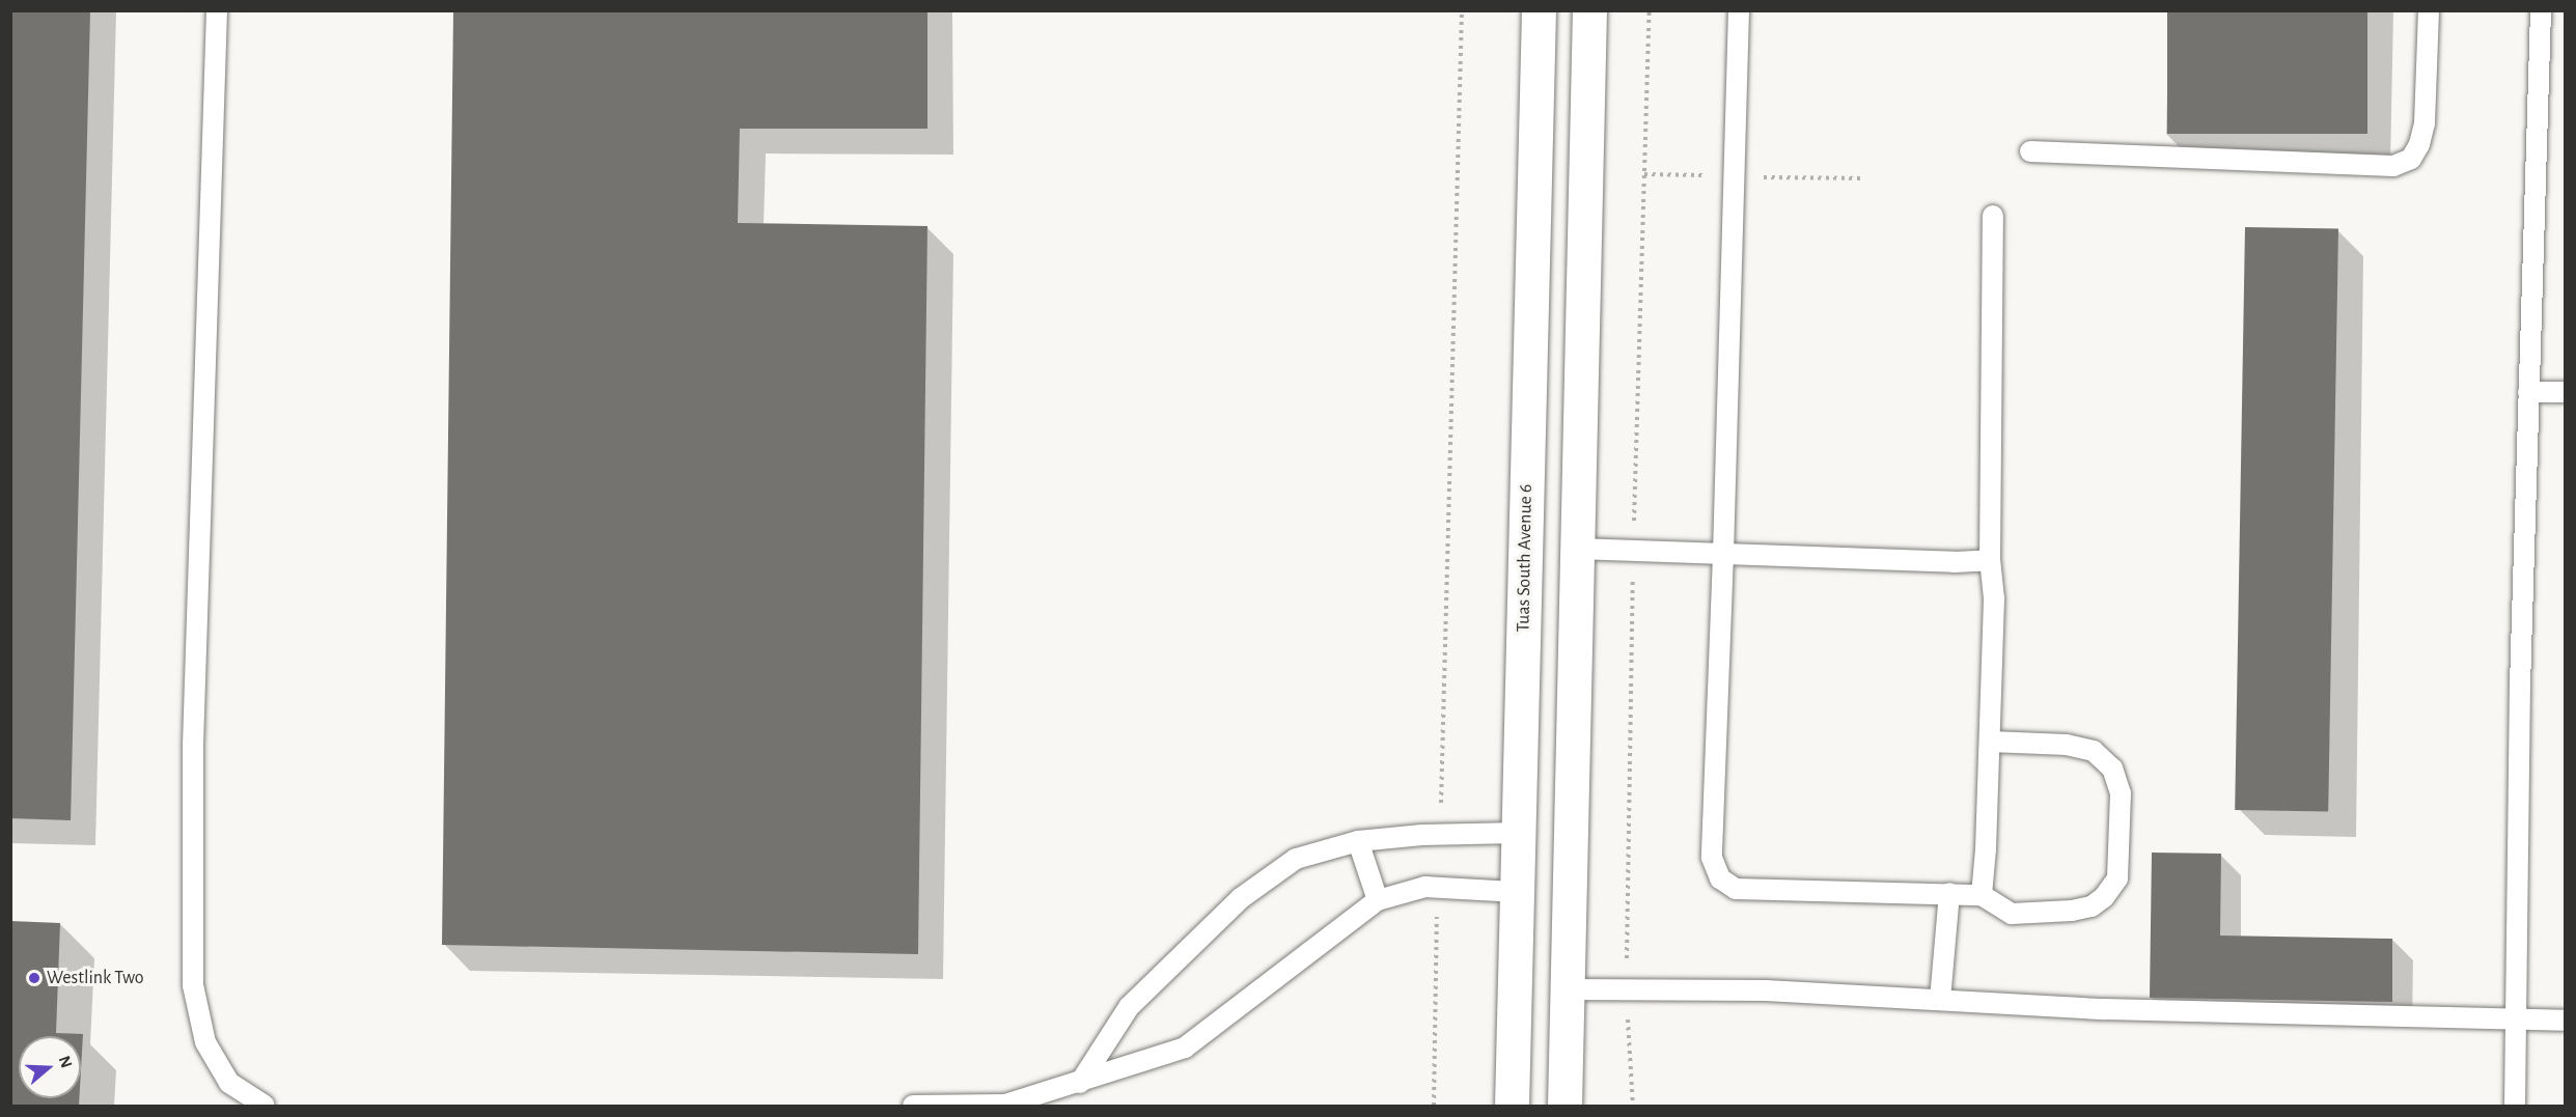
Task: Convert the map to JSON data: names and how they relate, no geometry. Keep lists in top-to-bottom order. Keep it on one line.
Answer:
{"streets":{"street":["Tuas South Avenue 6"]},"places":["Westlink Two"],"north":"right"}
